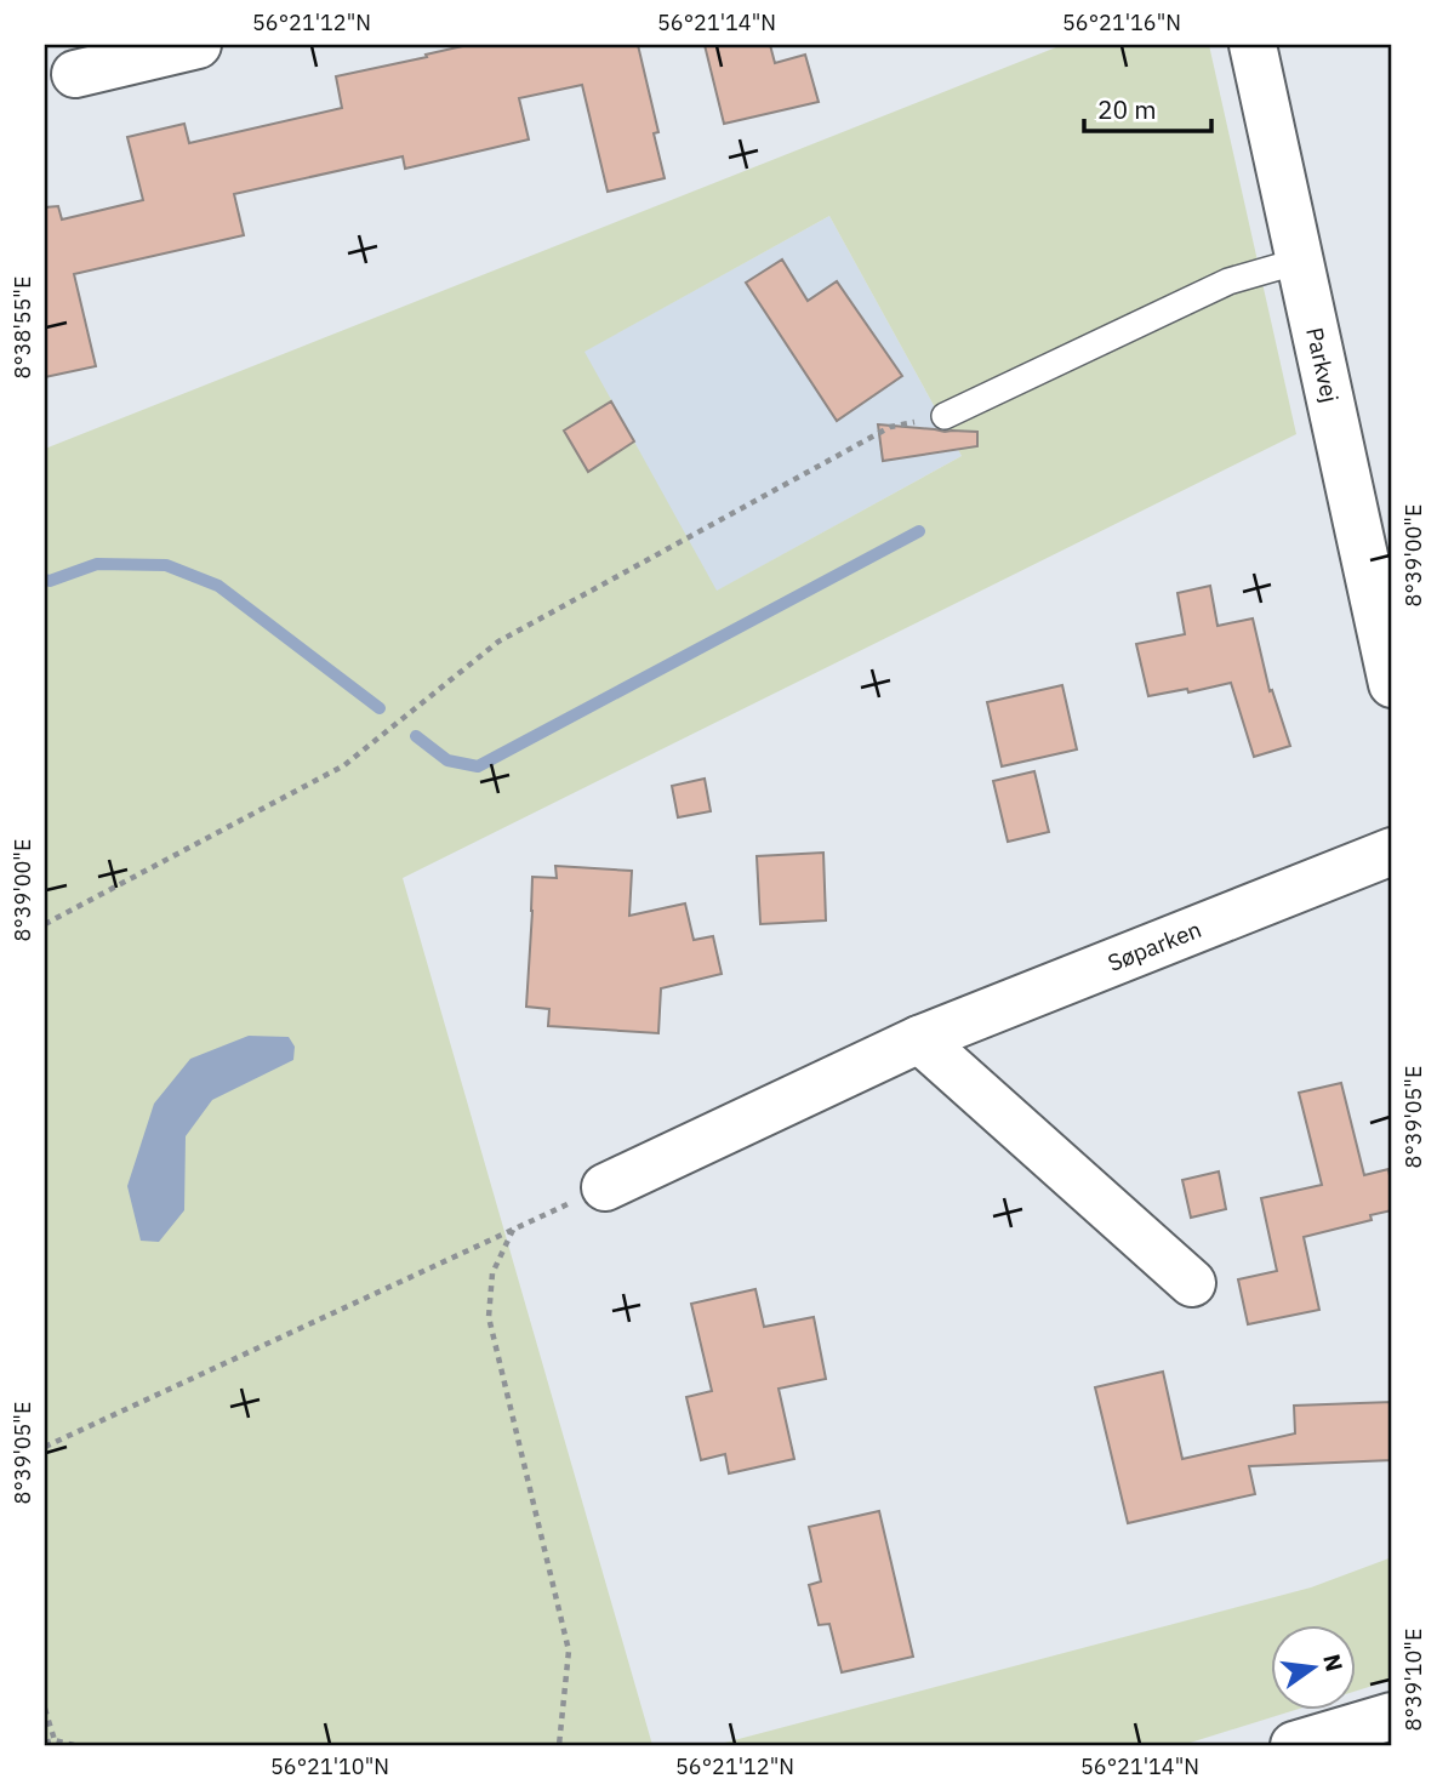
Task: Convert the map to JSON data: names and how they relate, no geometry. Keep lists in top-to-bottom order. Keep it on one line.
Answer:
{"streets":{"street":["Parkvej","Søparken"]},"scale_bar":"20 m","north":"right","coordinates":["56°21'12\"N","56°21'14\"N","56°21'16\"N","8°38'55\"E","8°39'00\"E","8°39'05\"E","8°39'10\"E","56°21'10\"N"]}
